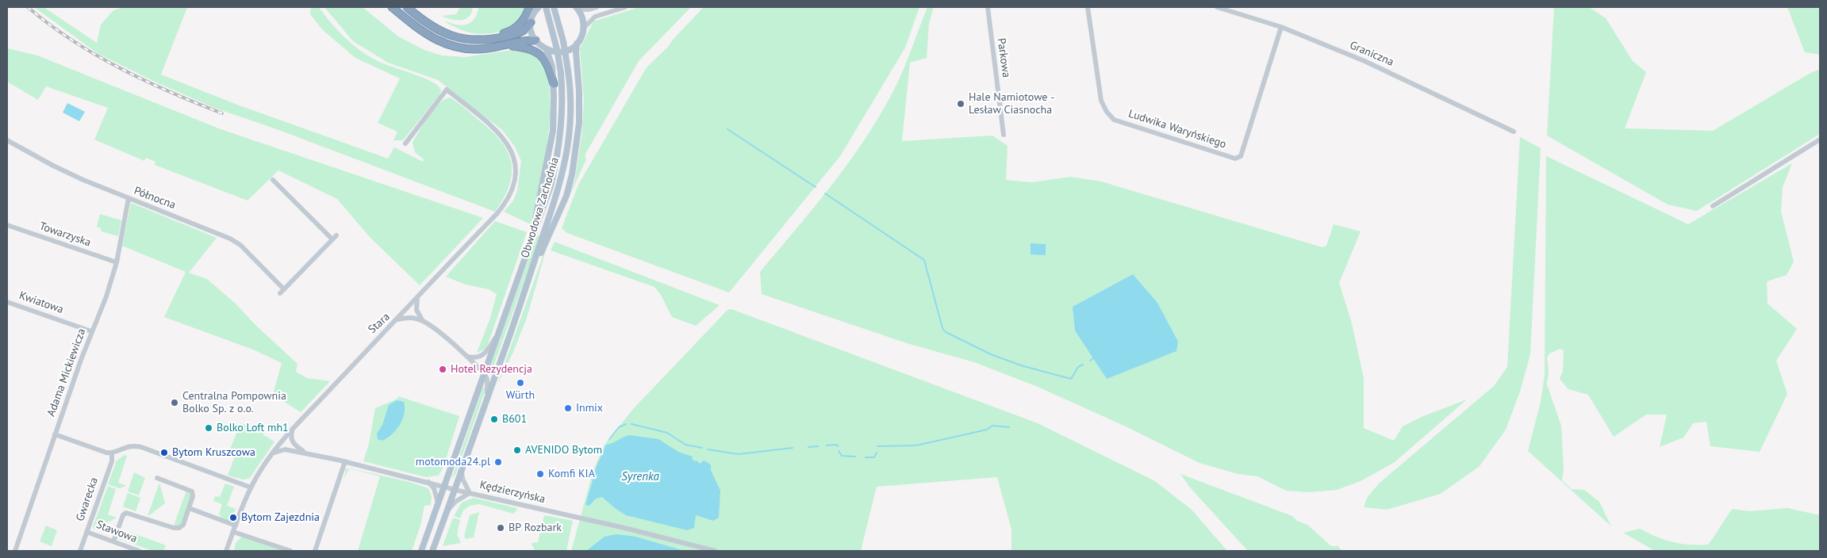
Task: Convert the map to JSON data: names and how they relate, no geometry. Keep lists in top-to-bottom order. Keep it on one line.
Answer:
{"streets":{"main road":["Obwodowa Zachodnia"],"street":["Graniczna","Parkowa","Ludwika Waryńskiego","Północna","Towarzyska","Kwiatowa","Stara","Adama Mickiewicza","Kędzierzyńska","Gwarecka","Stawowa"]},"crossings":[["Graniczna","Ludwika Waryńskiego"],["Północna","Adama Mickiewicza"],["Obwodowa Zachodnia","Kędzierzyńska"],["Towarzyska","Adama Mickiewicza"],["Kwiatowa","Adama Mickiewicza"],["Stara","Kędzierzyńska"],["Gwarecka","Stawowa"]],"water":["Syrenka"],"places":["Hale Namiotowe - Lesław Ciasnocha","Hotel Rezydencja","Würth","Centralna Pompownia Bolko Sp. z o.o.","Inmix","B601","Bolko Loft mh1","AVENIDO Bytom","Bytom Kruszcowa","motomoda24.pl","Komfi KIA","Bytom Zajezdnia","BP Rozbark"]}
